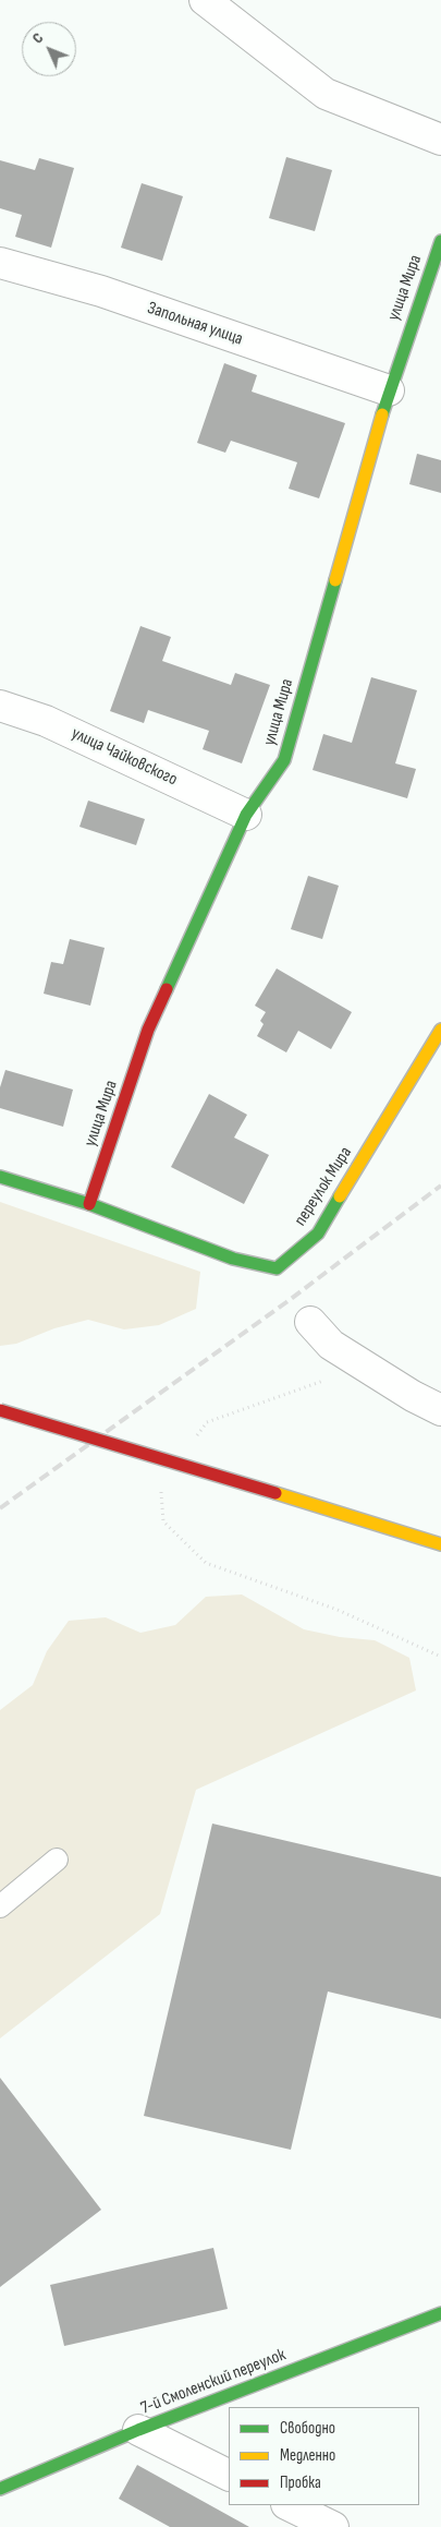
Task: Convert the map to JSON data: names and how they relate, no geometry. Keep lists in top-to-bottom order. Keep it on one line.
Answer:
{"streets":{"street":["улица Мира","Запольная улица","улица Чайковского","переулок Мира","7-й Смоленский переулок"]},"crossings":[["улица Мира","Запольная улица"],["улица Мира","улица Чайковского"],["улица Мира","переулок Мира"]],"legend":["Свободно","Медленно","Пробка"],"north":"top left"}
